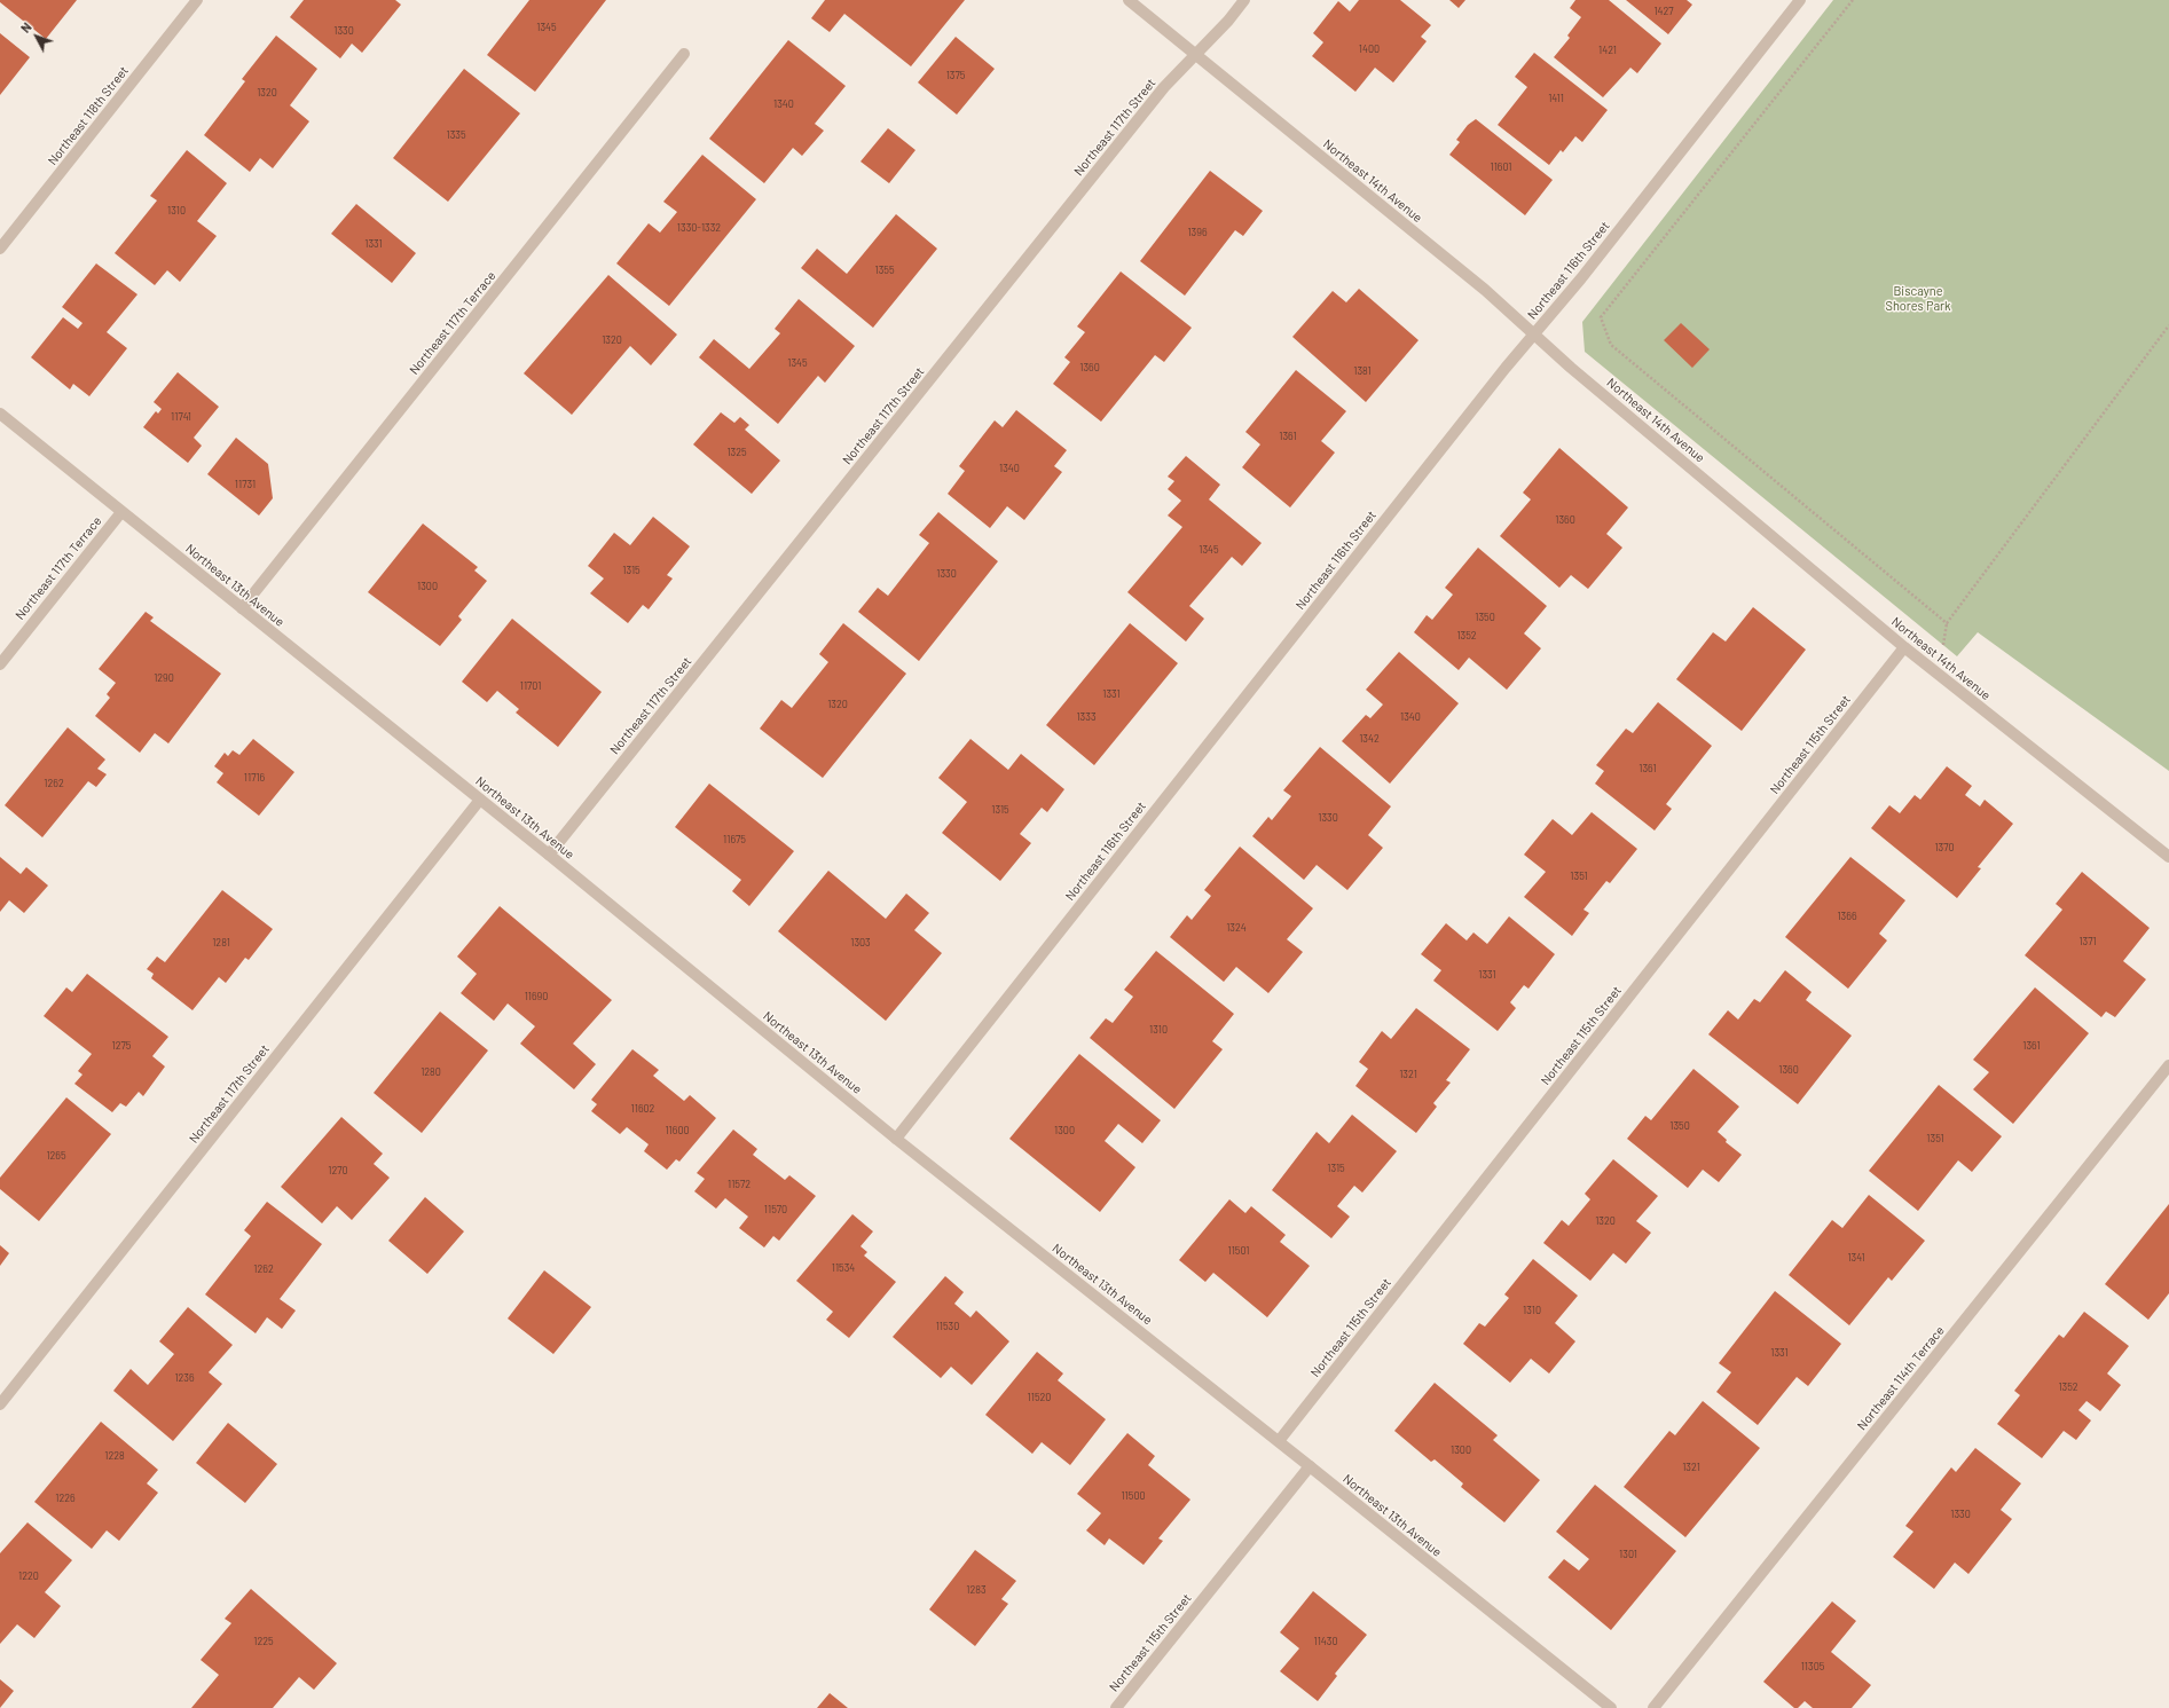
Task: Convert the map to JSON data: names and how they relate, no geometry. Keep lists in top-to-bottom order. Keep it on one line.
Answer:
{"streets":{"street":["Northeast 118th Street","Northeast 117th Street","Northeast 14th Avenue","Northeast 116th Street","Northeast 117th Terrace","Northeast 13th Avenue","Northeast 115th Street","Northeast 114th Terrace"]},"crossings":[["Northeast 117th Street","Northeast 14th Avenue"],["Northeast 117th Street","Northeast 13th Avenue"],["Northeast 14th Avenue","Northeast 116th Street"],["Northeast 14th Avenue","Northeast 115th Street"],["Northeast 116th Street","Northeast 13th Avenue"],["Northeast 117th Terrace","Northeast 13th Avenue"],["Northeast 13th Avenue","Northeast 115th Street"]],"parks":["Biscayne Shores Park"],"house_numbers":["1427","1345","1330","1400","1421","1375","1320","1411","1340","1335","11601","1310","1330-1332","1396","1331","1355","1320","1345","1360","1381","11741","1361","1325","1340","11731","1360","1345","1315","1330","1300","1350","1352","1290","11701","1331","1320","1333","1340","1342","1361","11716","1262","1315","1330","11675","1370","1351","1366","1324","1371","1281","1303","1331","11690","1310","1275","1361","1360","1280","1321","11602","1350","11600","1300","1351","1265","1315","1270","11572","11570","1320","11501","1341","11534","1262","1310","11530","1331","1236","1352","11520","1300","1228","1321","11500","1226","1330","1301","1220","1283","1225","11430","11305"],"north":"top left"}
